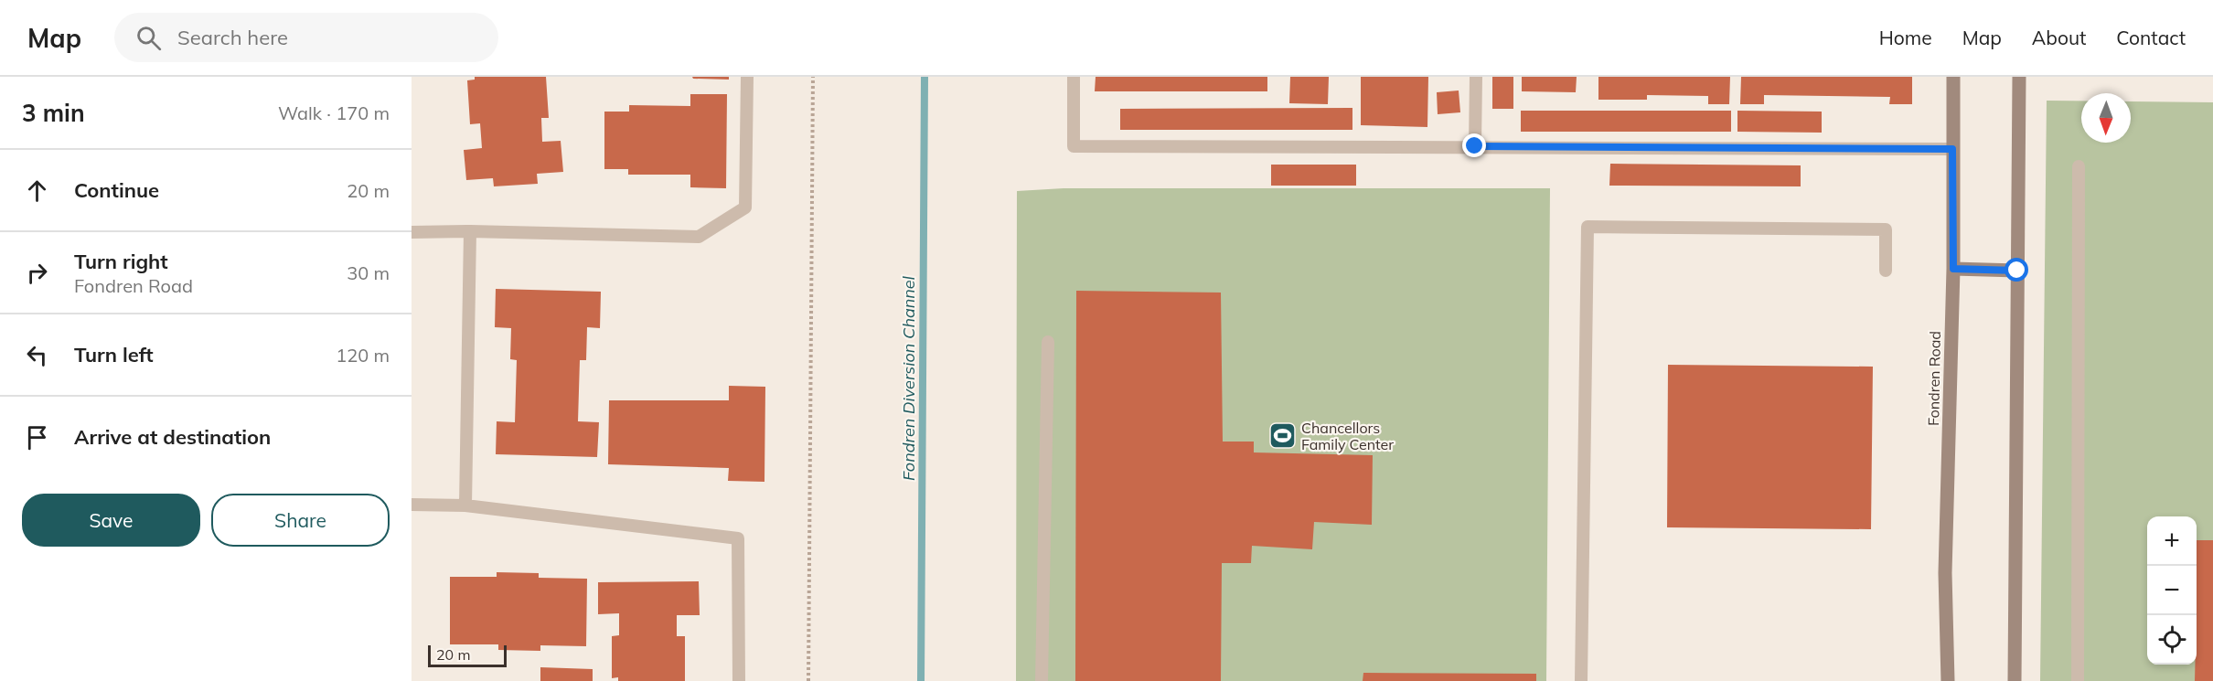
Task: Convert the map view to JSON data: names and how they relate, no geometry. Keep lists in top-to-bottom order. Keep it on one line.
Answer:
{"streets":{"main road":["Fondren Road"]},"water":["Fondren Diversion Channel"],"places":{"sports":["Chancellors Family Center"]},"scale_bar":"20 m","north":"bottom","page":{"header":"Map","search":"Search here","nav":["Home","Map","About","Contact"],"heading":["3 min","Walk · 170 m"],"list":[["Continue","20 m"],["Turn right","Fondren Road","30 m"],["Turn left","120 m"],"Arrive at destination"],"buttons":["Save","Share"],"map_buttons":["+","−"],"scale":"20 m"}}
